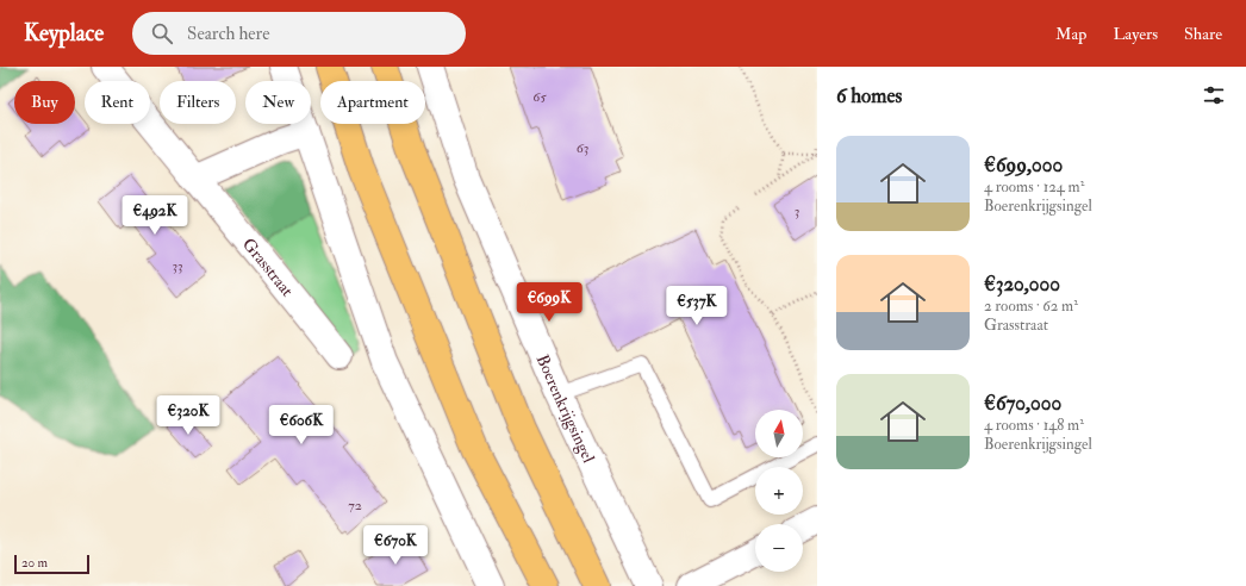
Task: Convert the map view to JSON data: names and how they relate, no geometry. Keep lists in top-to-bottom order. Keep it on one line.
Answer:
{"streets":{"street":["Grasstraat","Boerenkrijgsingel"]},"house_numbers":["65","63","3","33","72"],"scale_bar":"20 m","north":"top","page":{"header":"Keyplace","search":"Search here","nav":["Map","Layers","Share"],"heading":"6 homes","chip":["Buy","Rent","Filters","New","Apartment"],"list":[{"name":"€699,000","note":"4 rooms · 124 m² · Boerenkrijgsingel"},{"name":"€320,000","note":"2 rooms · 62 m² · Grasstraat"},{"name":"€670,000","note":"4 rooms · 148 m² · Boerenkrijgsingel"}],"price":["€492K","€699K","€537K","€320K","€606K","€670K"],"map_buttons":["+","−"],"scale":"20 m"}}
